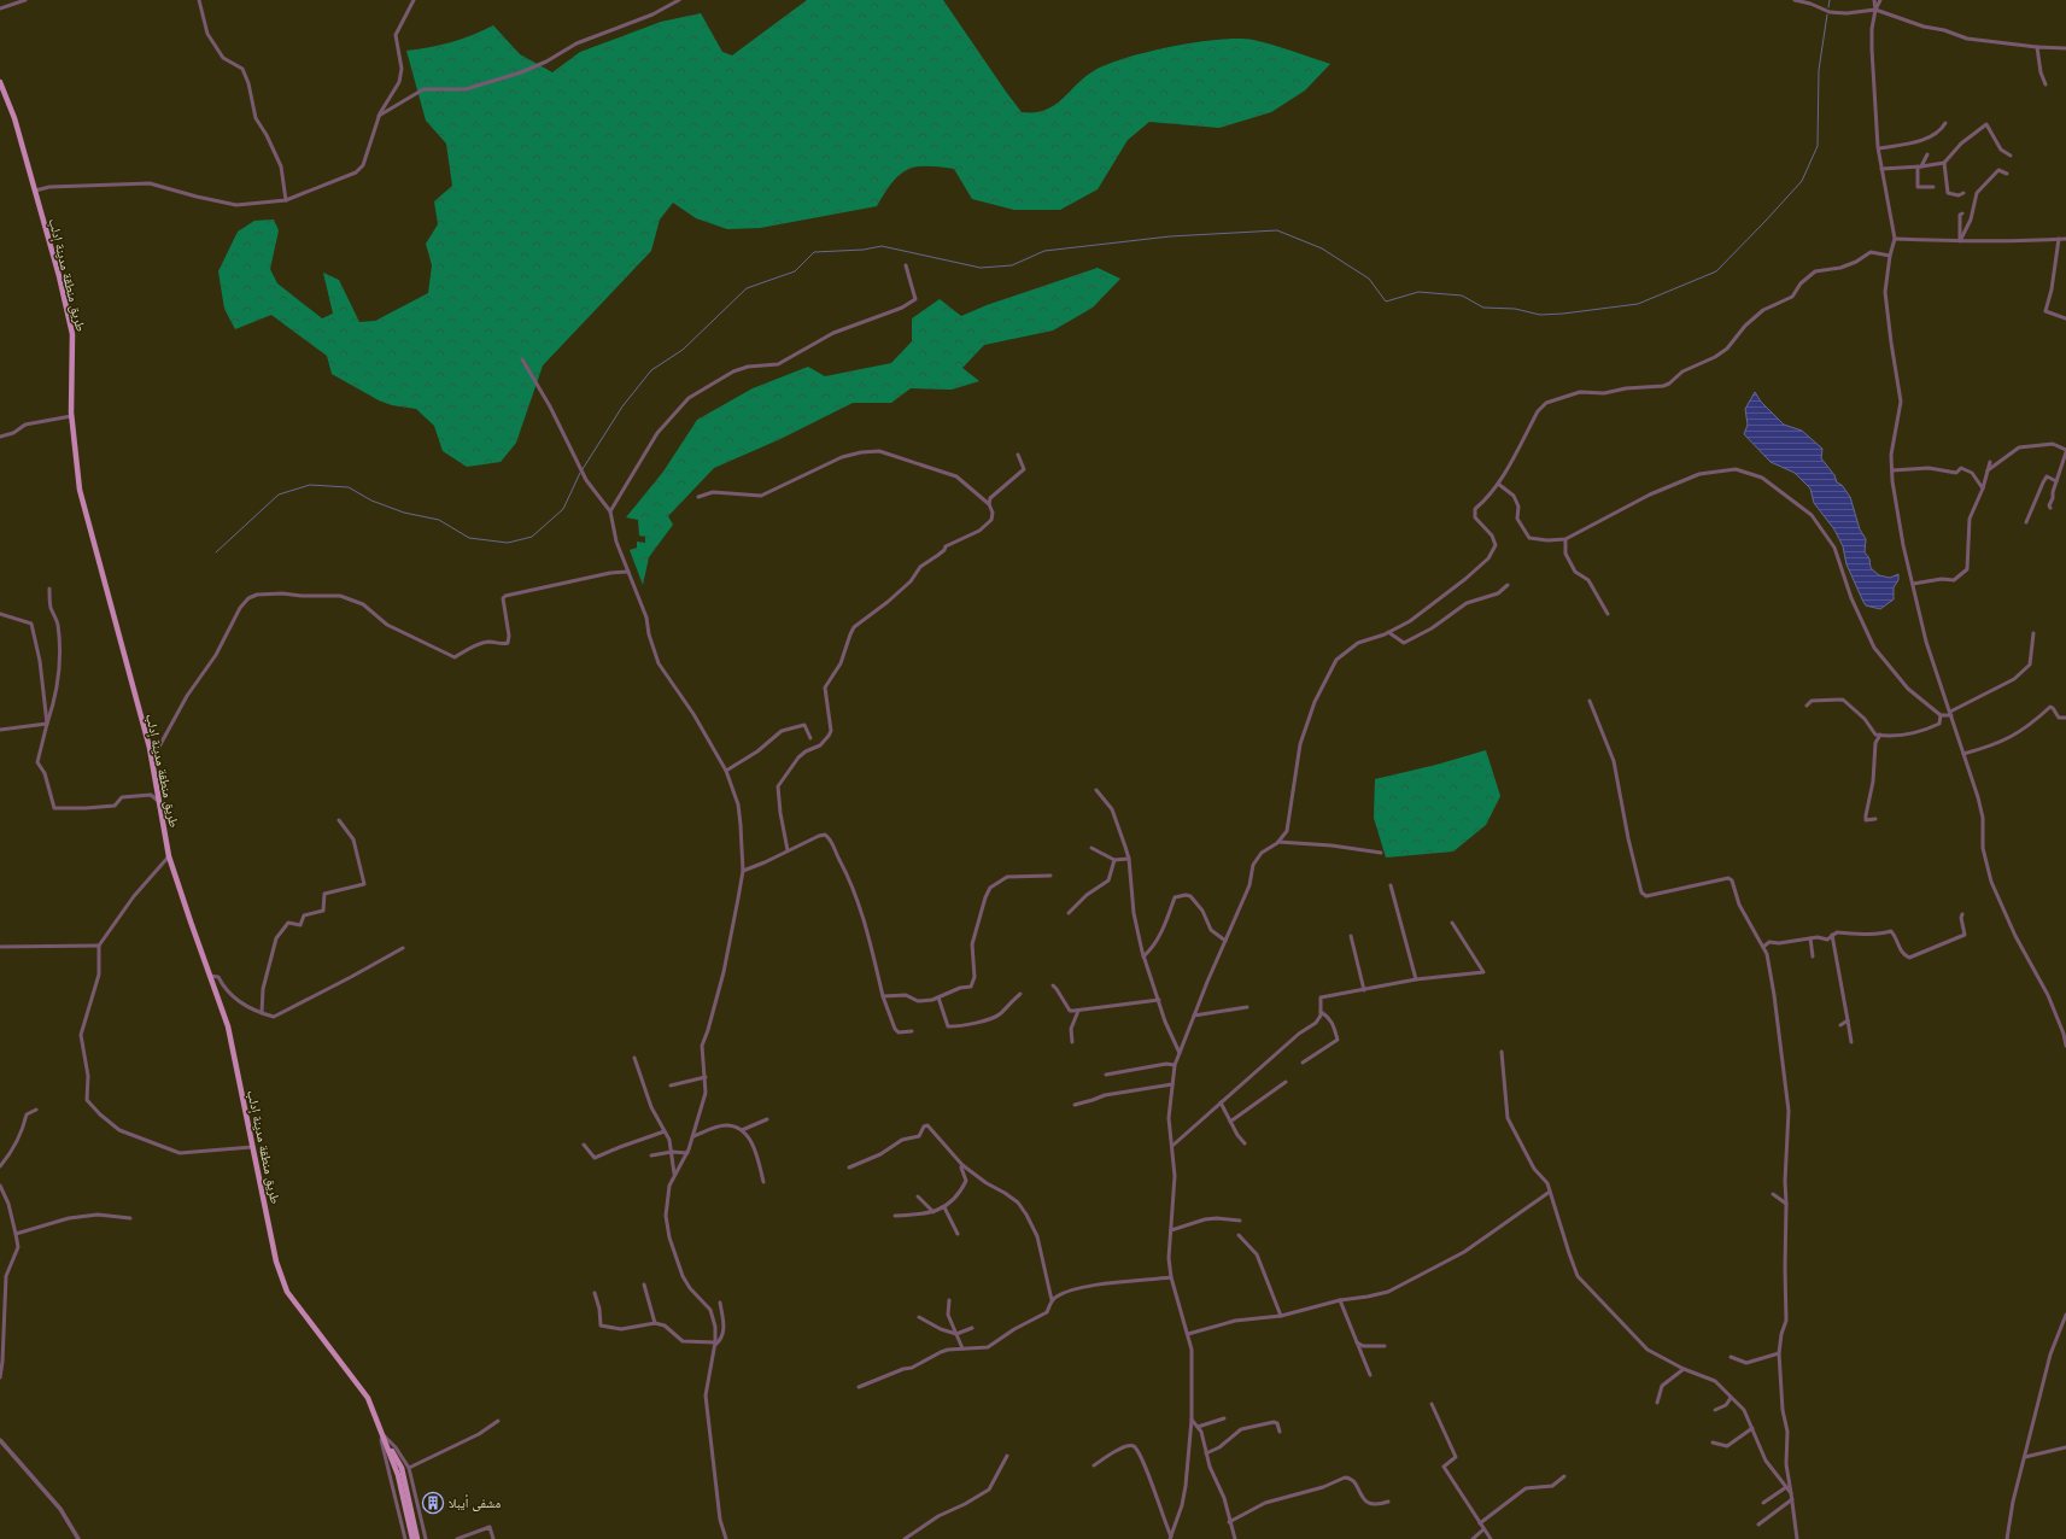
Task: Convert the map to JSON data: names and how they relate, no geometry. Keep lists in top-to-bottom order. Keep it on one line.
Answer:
{"streets":{"main road":["طريق منطقة مدينة إدلب"]},"places":{"building":["مشفى أيبلا"]}}
